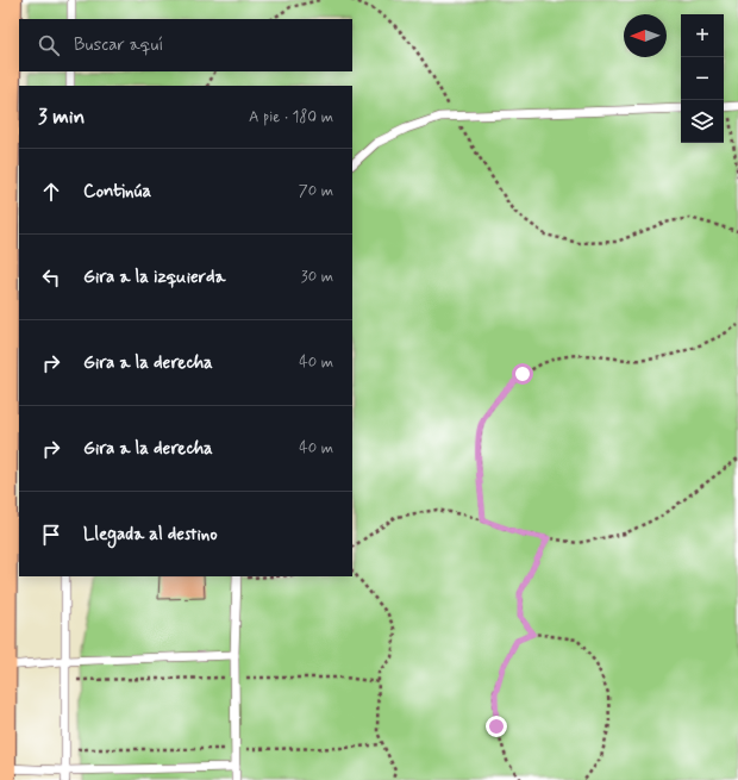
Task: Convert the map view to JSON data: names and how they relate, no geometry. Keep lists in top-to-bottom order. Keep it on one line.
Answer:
{"north":"left","page":{"map_buttons":["+","−"],"search":"Buscar aquí","heading":["3 min","A pie · 180 m"],"list":[["Continúa","70 m"],["Gira a la izquierda","30 m"],["Gira a la derecha","40 m"],["Gira a la derecha","40 m"],"Llegada al destino"]}}
